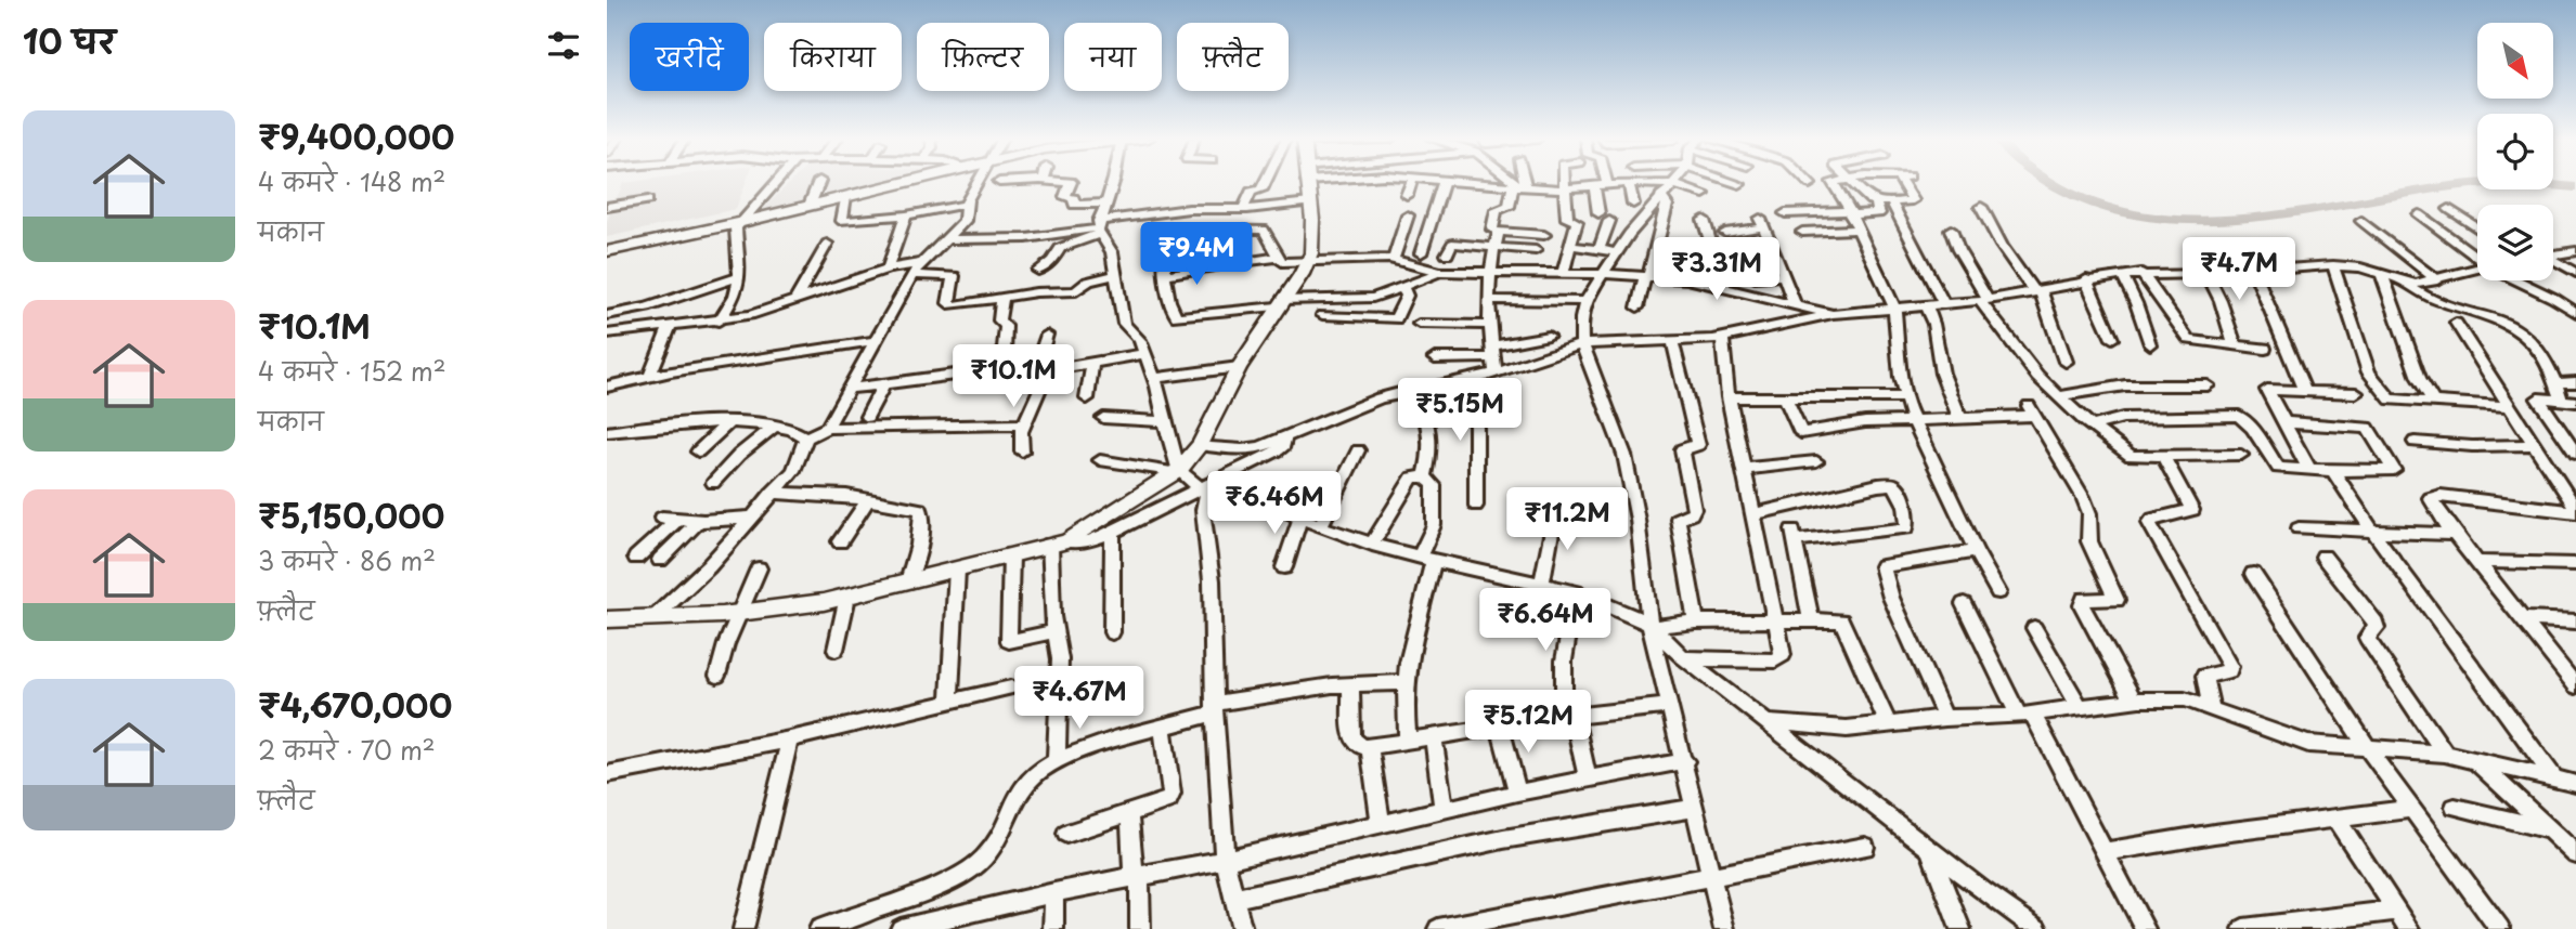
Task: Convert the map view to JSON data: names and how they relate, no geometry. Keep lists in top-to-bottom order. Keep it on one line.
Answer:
{"north":"bottom right","page":{"heading":"10 घर","chip":["खरीदें","किराया","फ़िल्टर","नया","फ़्लैट"],"list":[{"name":"₹9,400,000","note":"4 कमरे · 148 m² · मकान"},{"name":"₹10.1M","note":"4 कमरे · 152 m² · मकान"},{"name":"₹5,150,000","note":"3 कमरे · 86 m² · फ़्लैट"},{"name":"₹4,670,000","note":"2 कमरे · 70 m² · फ़्लैट"}],"price":["₹9.4M","₹3.31M","₹4.7M","₹10.1M","₹5.15M","₹6.46M","₹11.2M","₹6.64M","₹4.67M","₹5.12M"]}}
